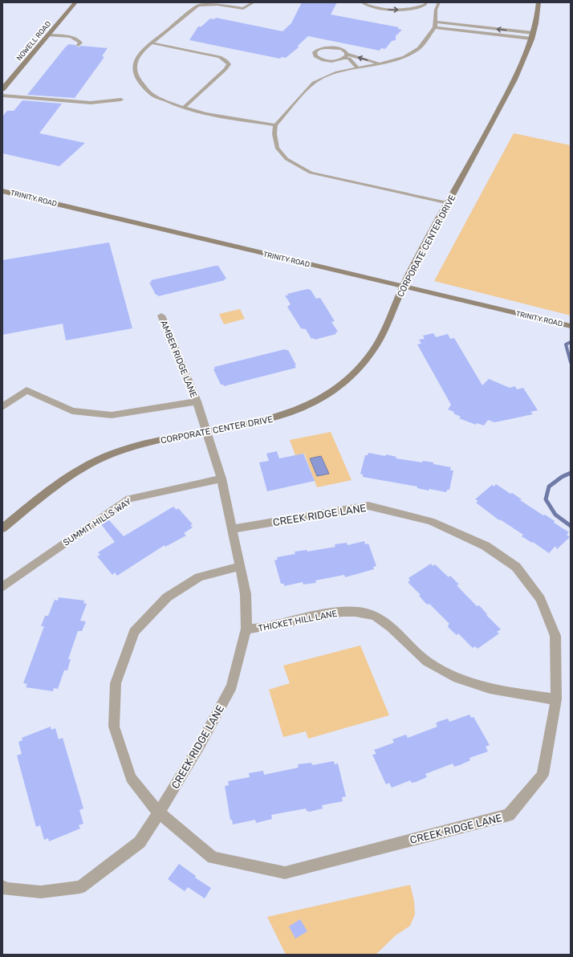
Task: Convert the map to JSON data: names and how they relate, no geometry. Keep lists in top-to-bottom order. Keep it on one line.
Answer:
{"streets":{"street":["NOWELL ROAD","TRINITY ROAD","CORPORATE CENTER DRIVE","AMBER RIDGE LANE","CREEK RIDGE LANE","SUMMIT HILLS WAY","THICKET HILL LANE"]},"crossings":[["TRINITY ROAD","CORPORATE CENTER DRIVE"],["CORPORATE CENTER DRIVE","AMBER RIDGE LANE"],["CORPORATE CENTER DRIVE","CREEK RIDGE LANE"],["AMBER RIDGE LANE","CREEK RIDGE LANE"],["CREEK RIDGE LANE","SUMMIT HILLS WAY"],["CREEK RIDGE LANE","THICKET HILL LANE"]]}
